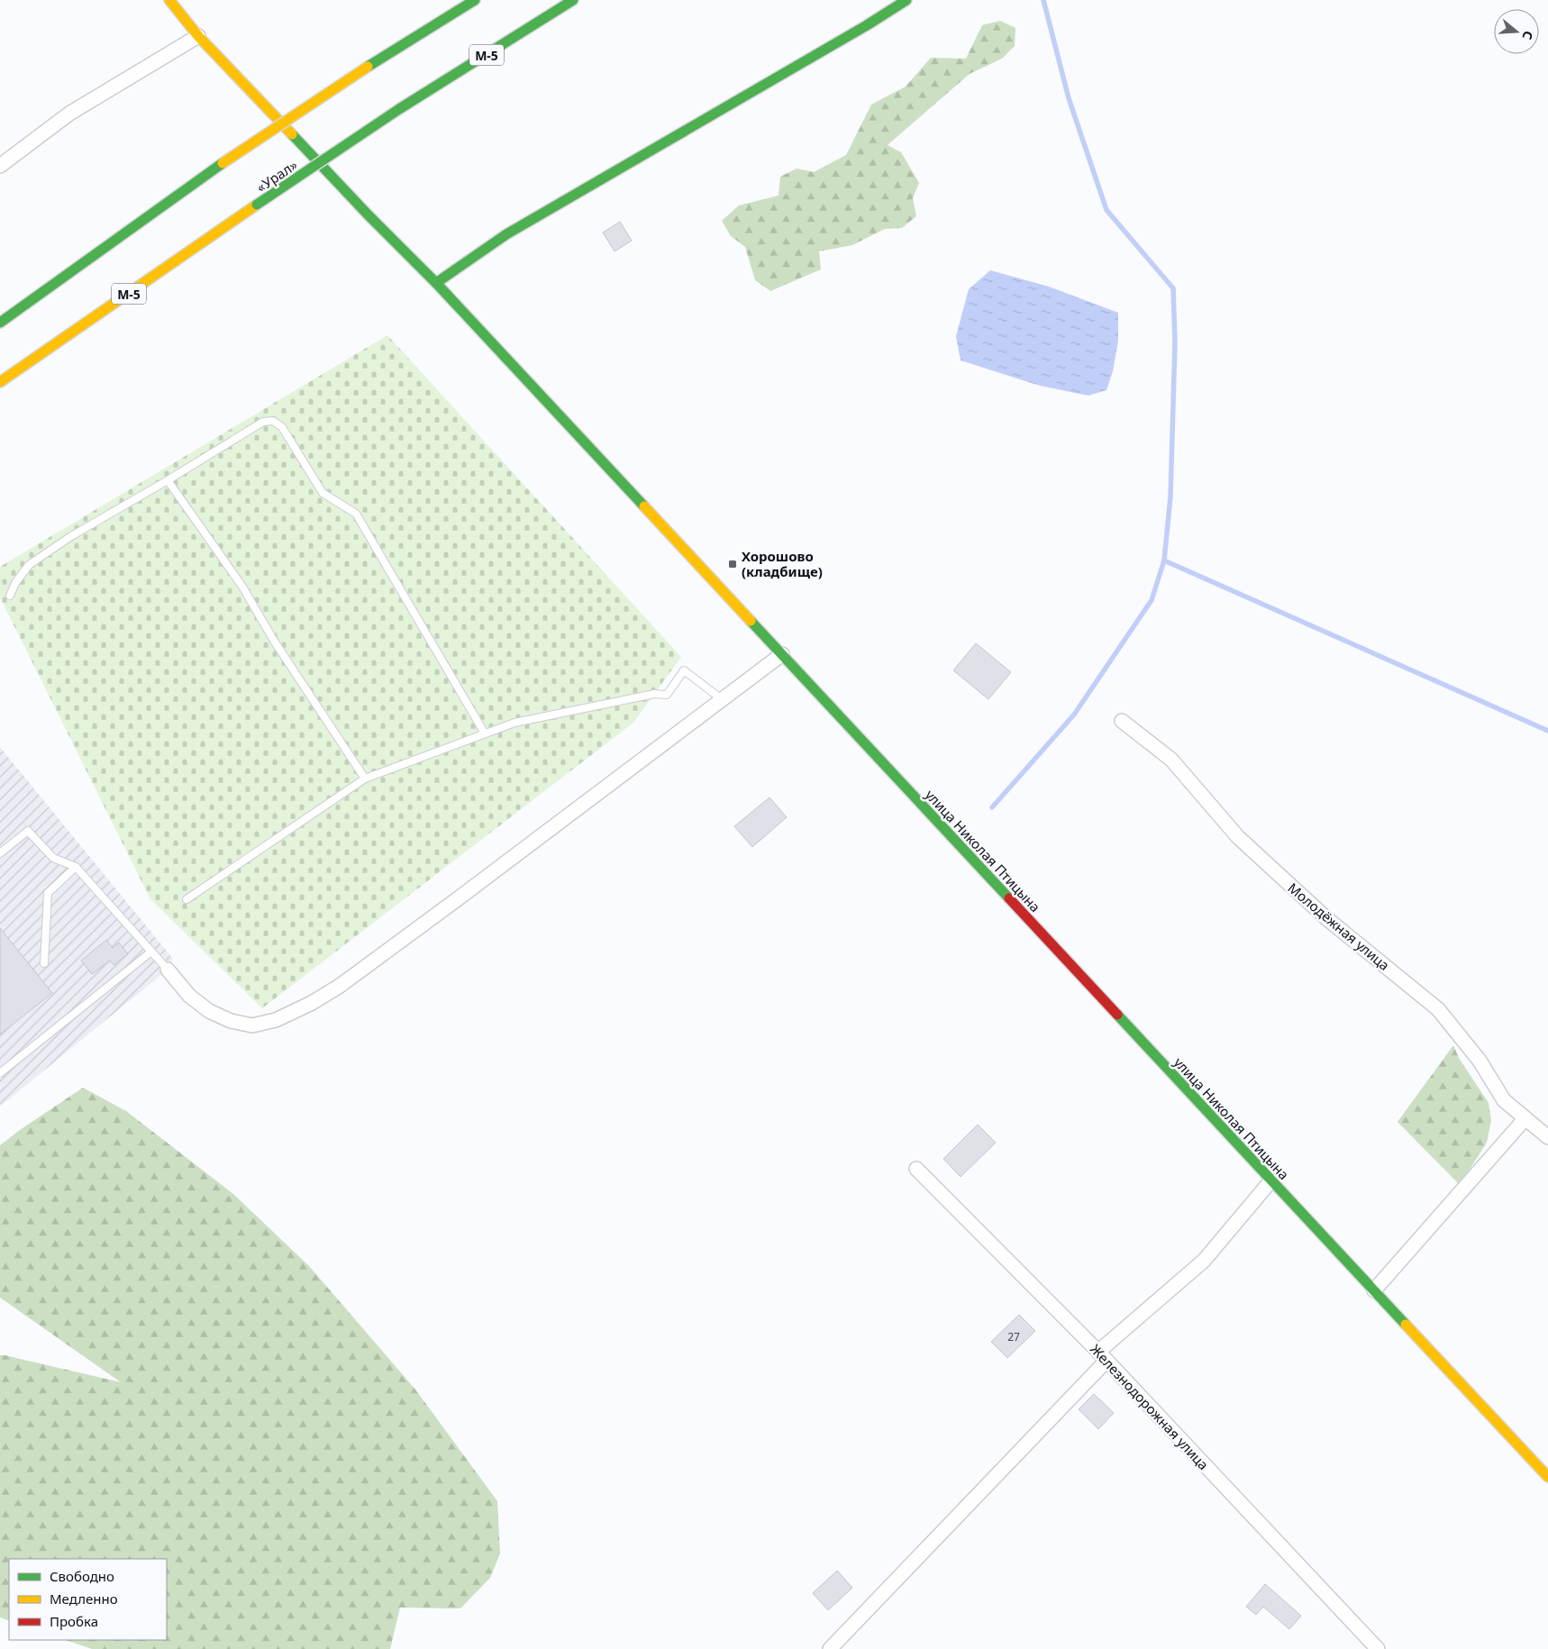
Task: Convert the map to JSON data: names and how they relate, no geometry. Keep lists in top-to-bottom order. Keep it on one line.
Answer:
{"streets":{"main road":["М-5","«Урал»","улица Николая Птицына"],"street":["Молодёжная улица","Железнодорожная улица"]},"places":{"transit":["Хорошово (кладбище)"]},"house_numbers":["27"],"legend":["Свободно","Медленно","Пробка"],"north":"right"}
